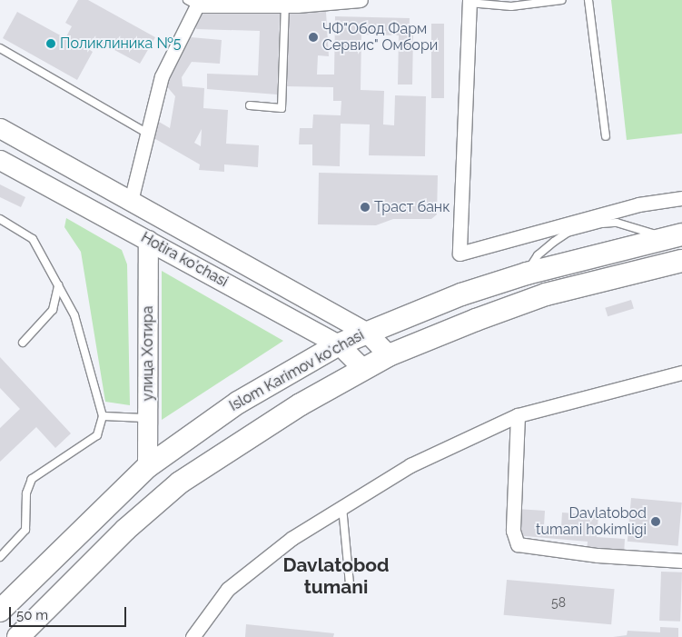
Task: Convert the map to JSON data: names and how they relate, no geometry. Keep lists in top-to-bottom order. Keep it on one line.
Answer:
{"streets":{"main road":["Hotira ko'chasi","улица Хотира","Islom Karimov koʻchasi"]},"crossings":[["Hotira ko'chasi","улица Хотира"],["Hotira ko'chasi","Islom Karimov koʻchasi"],["улица Хотира","Islom Karimov koʻchasi"]],"districts":["Davlatobod tumani"],"places":["ЧФ\"Обод Фарм Сервис\" Омбори","Поликлиника №5","Траст банк","Davlatobod tumani hokimligi"],"house_numbers":["58"],"scale_bar":"50 m"}
